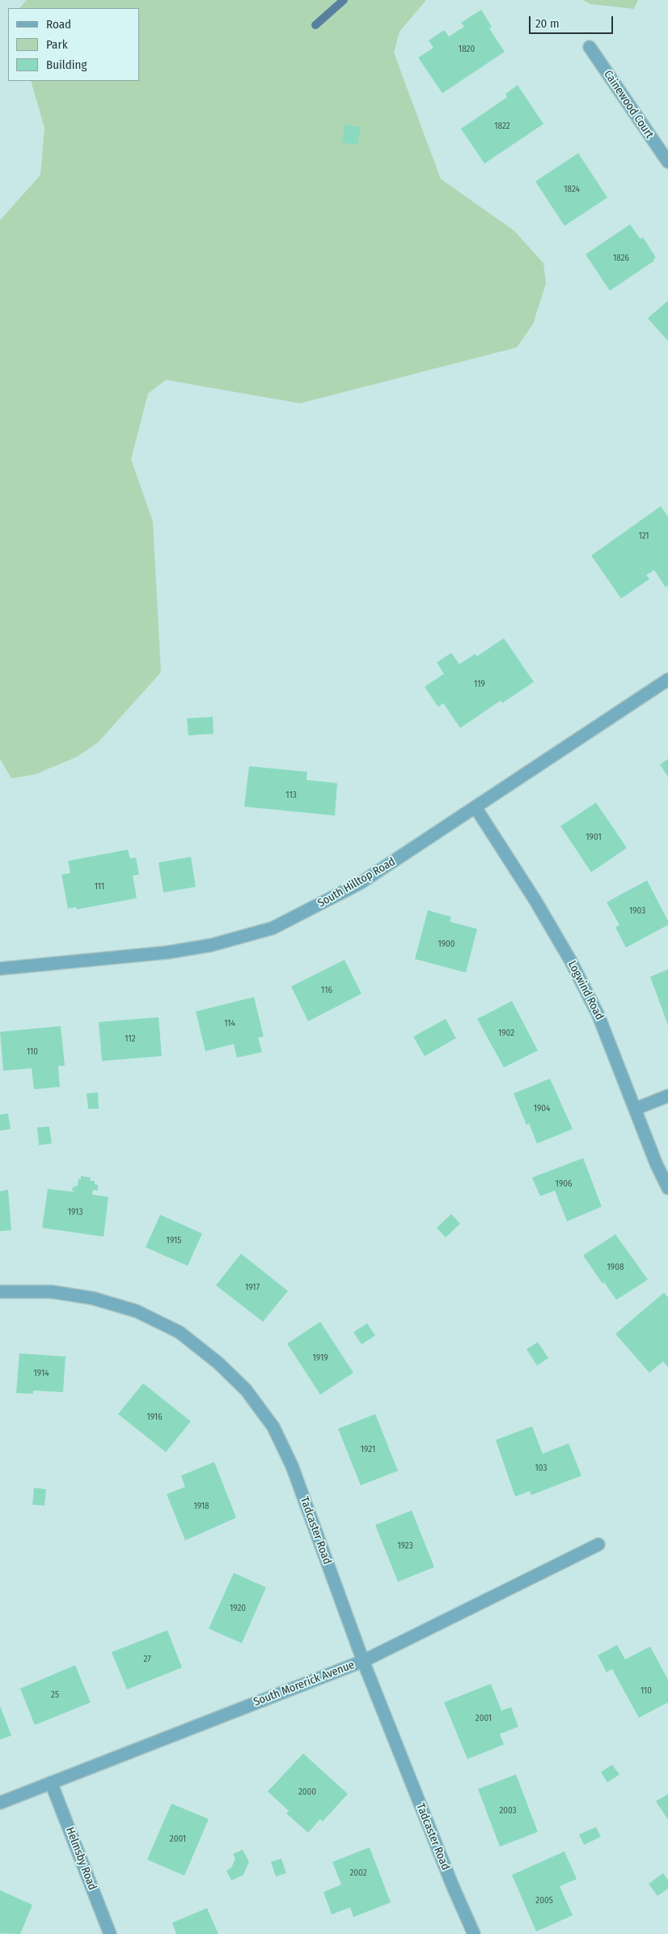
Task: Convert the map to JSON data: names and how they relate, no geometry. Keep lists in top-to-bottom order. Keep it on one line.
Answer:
{"streets":{"street":["Cainewood Court","South Hilltop Road","Logwind Road","Tadcaster Road","South Morerick Avenue","Helmsby Road"]},"crossings":[["South Hilltop Road","Logwind Road"],["Tadcaster Road","South Morerick Avenue"],["South Morerick Avenue","Helmsby Road"]],"house_numbers":["1820","1822","1824","1826","121","119","113","1901","111","1903","1900","116","114","1902","112","110","1904","1906","1913","1915","1908","1917","1919","1914","1916","1921","103","1918","1923","1920","27","110","25","2001","2000","2003","2001","2002","2005"],"legend":["Road","Park","Building"],"scale_bar":"20 m"}
